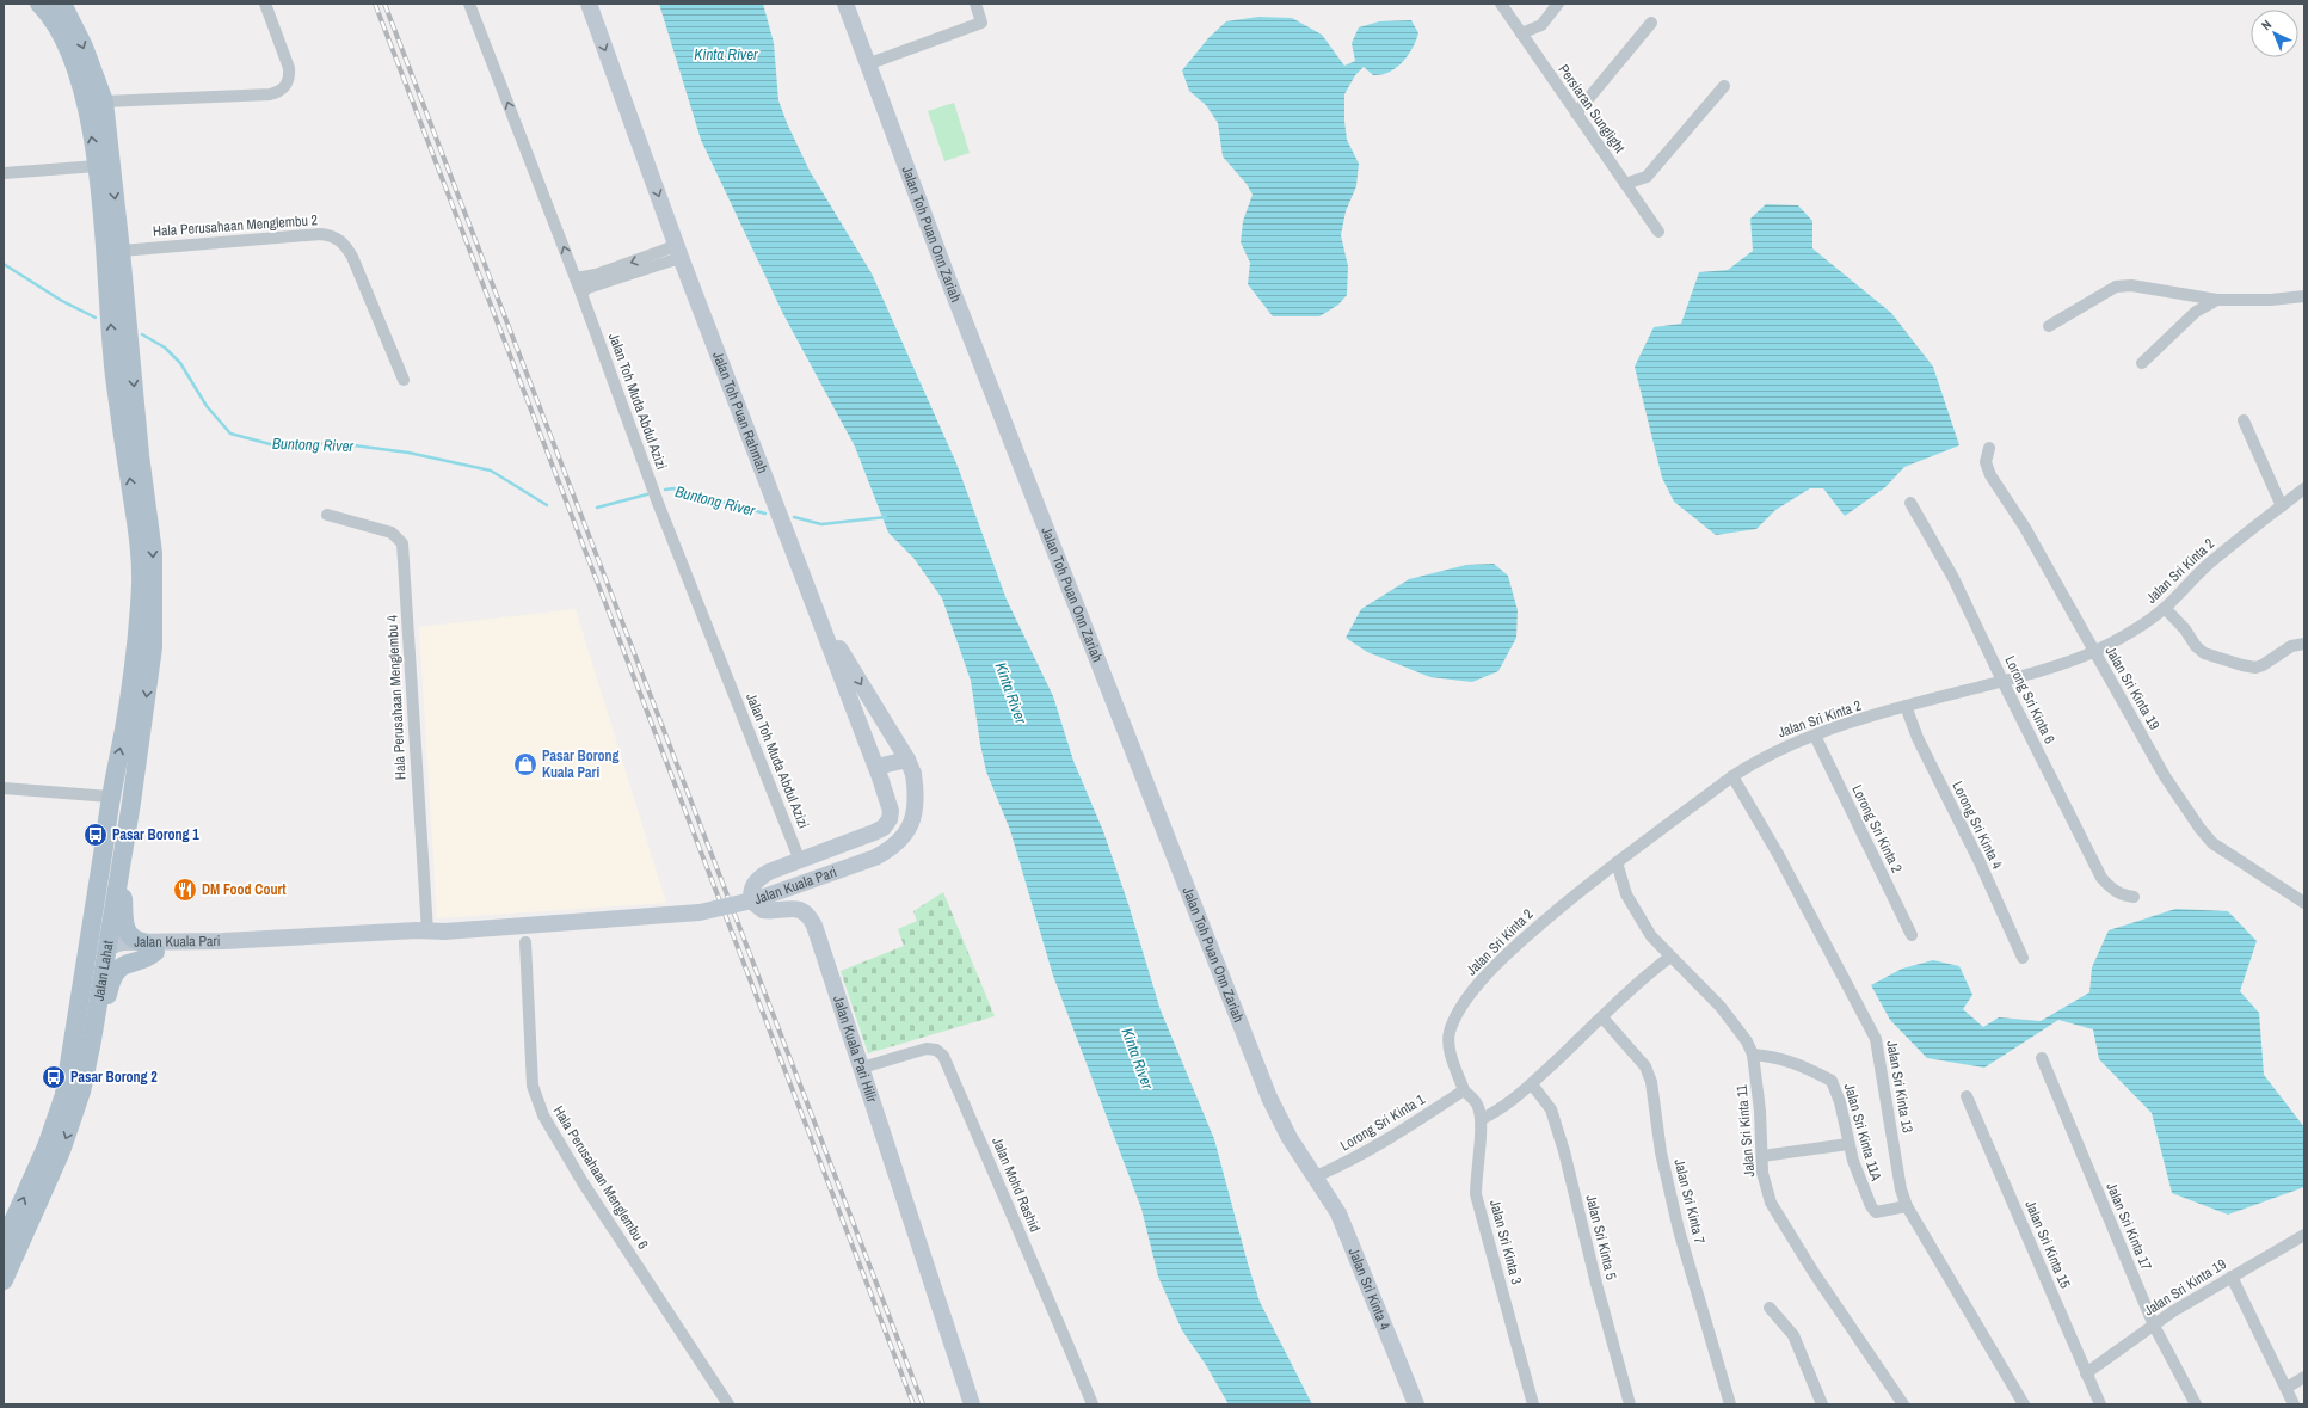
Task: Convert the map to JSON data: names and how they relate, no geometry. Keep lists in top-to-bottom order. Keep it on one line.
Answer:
{"streets":{"main road":["Jalan Lahat"],"street":["Persiaran Sunglight","Hala Perusahaan Menglembu 2","Jalan Toh Puan Onn Zariah","Jalan Toh Muda Abdul Azizi","Jalan Toh Puan Rahmah","Jalan Sri Kinta 2","Jalan Sri Kinta 19","Hala Perusahaan Menglembu 4","Lorong Sri Kinta 6","Lorong Sri Kinta 4","Lorong Sri Kinta 2","Jalan Kuala Pari","Jalan Kuala Pari Hilir","Jalan Sri Kinta 13","Lorong Sri Kinta 1","Jalan Sri Kinta 11","Jalan Sri Kinta 11A","Hala Perusahaan Menglembu 6","Jalan Mohd Rashid","Jalan Sri Kinta 7","Jalan Sri Kinta 17","Jalan Sri Kinta 5","Jalan Sri Kinta 3","Jalan Sri Kinta 15","Jalan Sri Kinta 4"]},"crossings":[["Hala Perusahaan Menglembu 2","Jalan Lahat"],["Jalan Toh Puan Onn Zariah","Lorong Sri Kinta 1"],["Jalan Toh Puan Onn Zariah","Jalan Sri Kinta 4"],["Jalan Toh Muda Abdul Azizi","Jalan Kuala Pari Hilir"],["Jalan Toh Puan Rahmah","Jalan Kuala Pari"],["Jalan Toh Puan Rahmah","Jalan Kuala Pari Hilir"],["Jalan Sri Kinta 2","Jalan Sri Kinta 19"],["Jalan Sri Kinta 2","Lorong Sri Kinta 6"],["Jalan Sri Kinta 2","Lorong Sri Kinta 4"],["Jalan Sri Kinta 2","Lorong Sri Kinta 2"],["Jalan Sri Kinta 2","Jalan Sri Kinta 13"],["Jalan Sri Kinta 2","Lorong Sri Kinta 1"],["Jalan Sri Kinta 2","Jalan Sri Kinta 11"],["Jalan Sri Kinta 2","Jalan Sri Kinta 3"],["Jalan Sri Kinta 19","Jalan Sri Kinta 17"],["Jalan Sri Kinta 19","Jalan Sri Kinta 15"],["Hala Perusahaan Menglembu 4","Jalan Kuala Pari"],["Jalan Kuala Pari","Jalan Lahat"],["Jalan Kuala Pari Hilir","Jalan Mohd Rashid"],["Jalan Sri Kinta 13","Jalan Sri Kinta 11A"],["Lorong Sri Kinta 1","Jalan Sri Kinta 3"],["Lorong Sri Kinta 1","Jalan Sri Kinta 4"],["Jalan Sri Kinta 11","Jalan Sri Kinta 11A"]],"water":["Kinta River","Buntong River"],"places":{"shop":["Pasar Borong Kuala Pari"],"bus stop":["Pasar Borong 1","Pasar Borong 2"],"restaurant":["DM Food Court"]},"north":"top left"}
